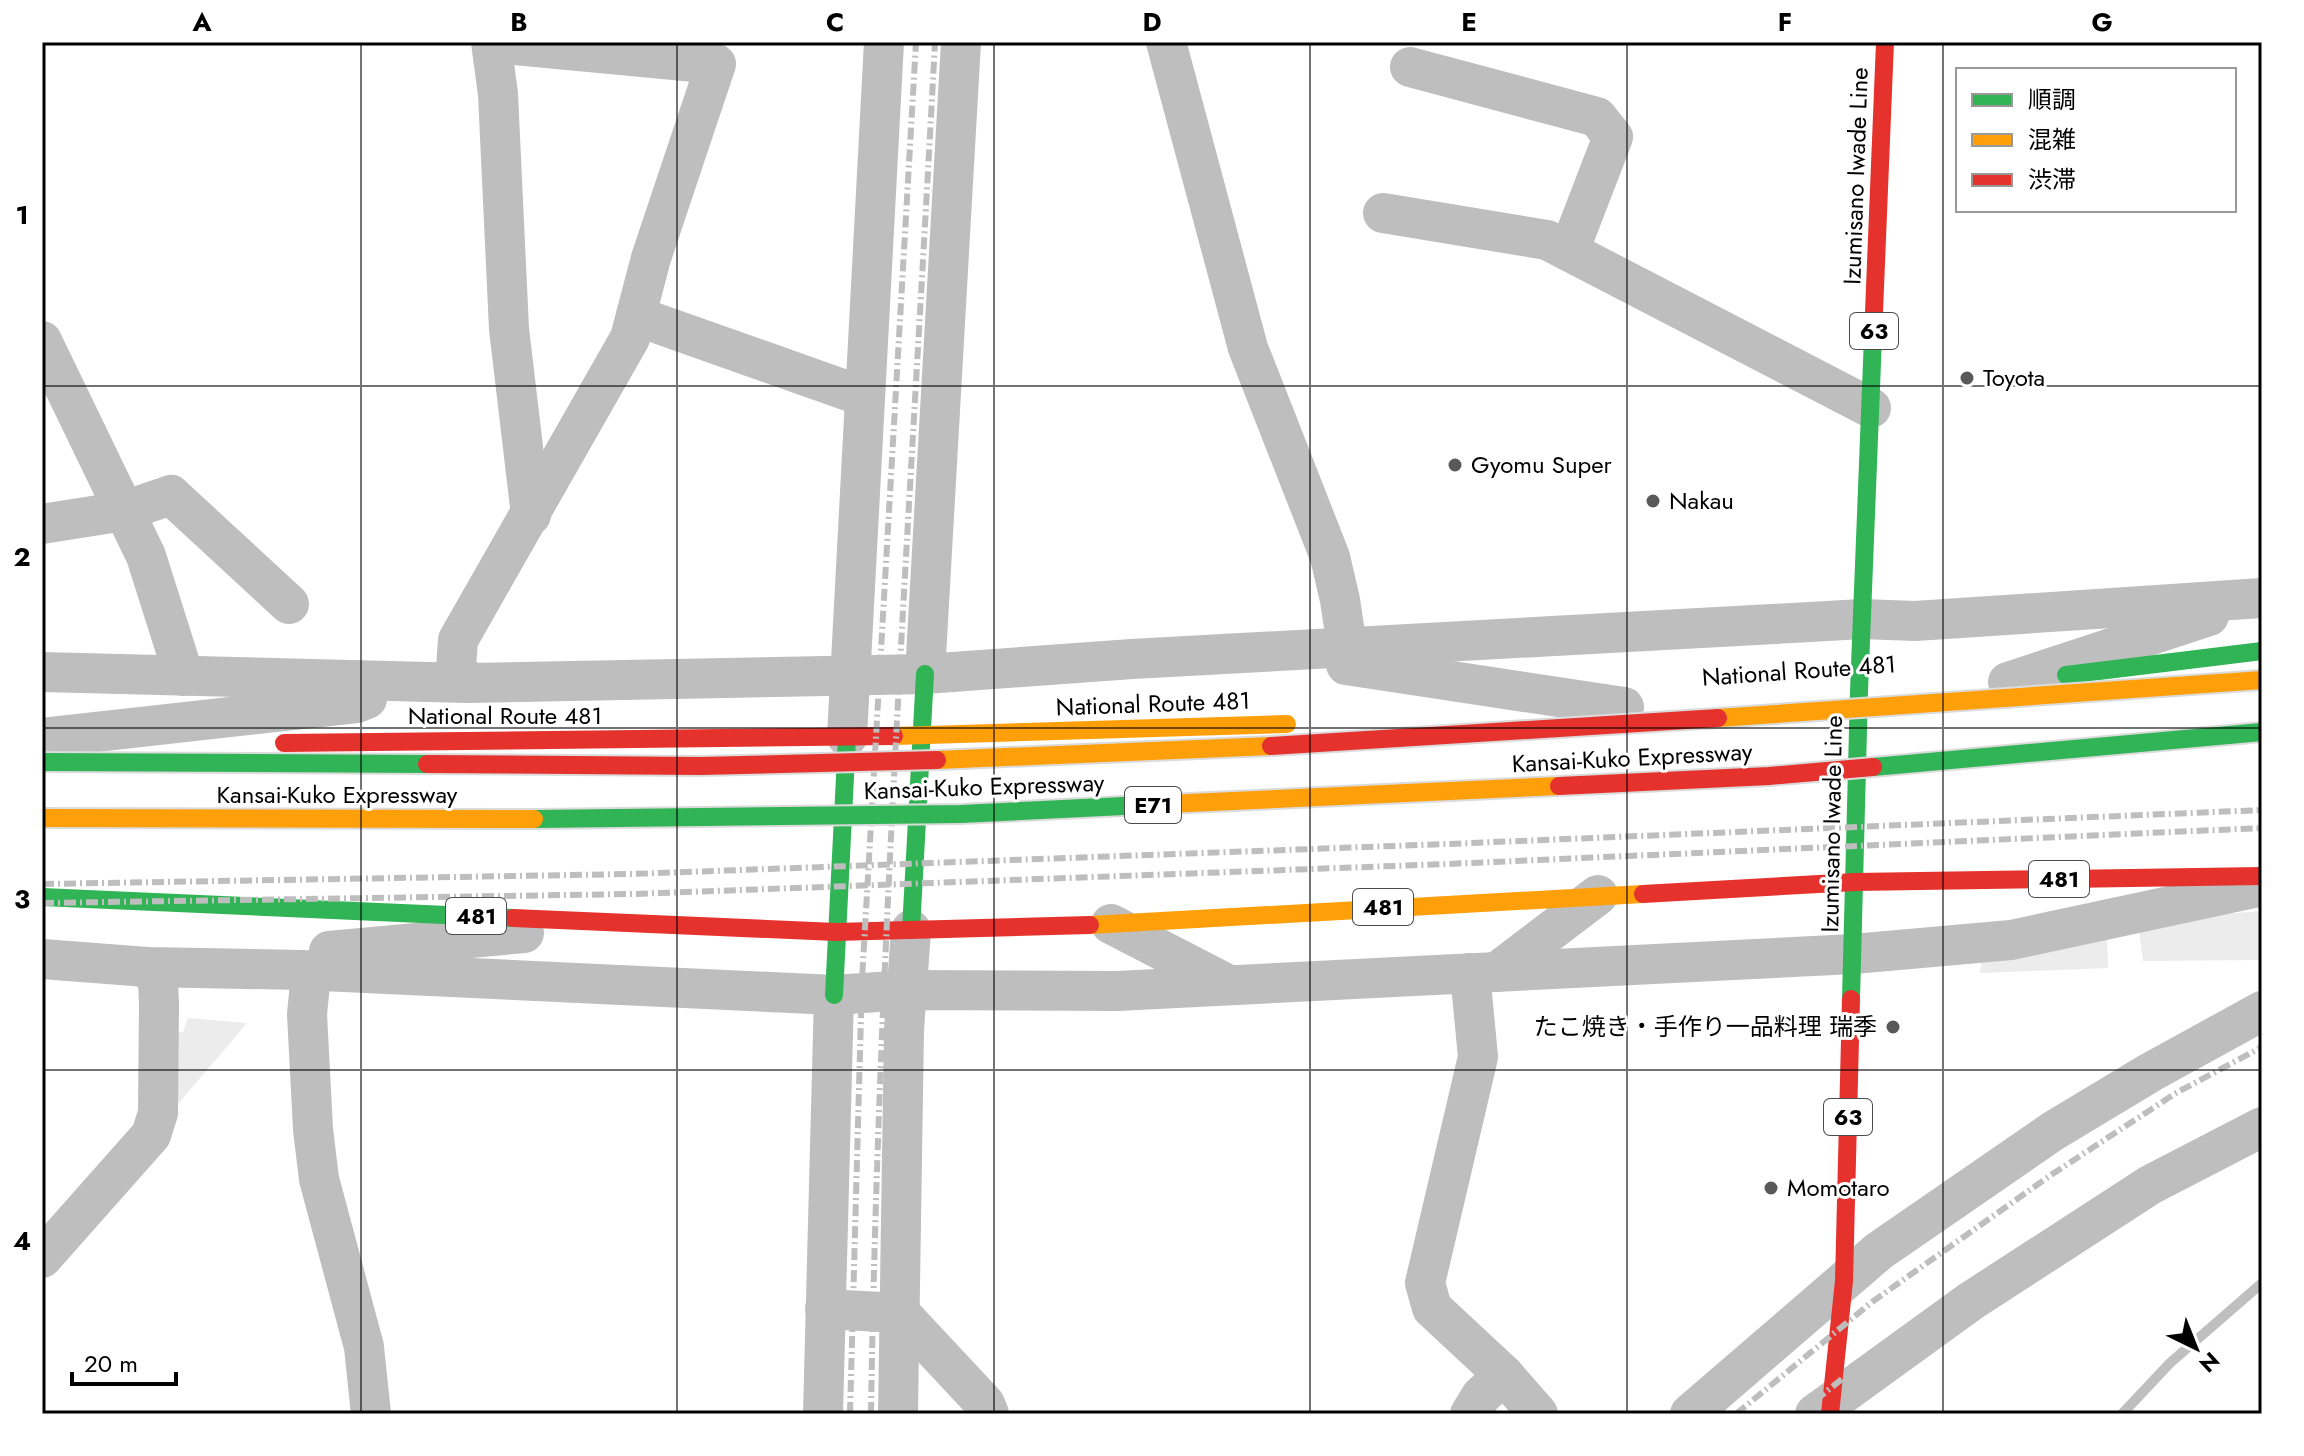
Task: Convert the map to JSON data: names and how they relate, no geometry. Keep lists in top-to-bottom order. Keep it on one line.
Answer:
{"streets":{"main road":["Izumisano Iwade Line","63","National Route 481","Kansai-Kuko Expressway","E71","481"]},"crossings":[["Izumisano Iwade Line","National Route 481"],["Izumisano Iwade Line","481"]],"places":["Toyota","Gyomu Super","Nakau","たこ焼き・手作り一品料理 瑞季","Momotaro"],"legend":["順調","混雑","渋滞"],"scale_bar":"20 m","north":"bottom right","grid":{"columns":["A","B","C","D","E","F","G"],"rows":["1","2","3","4"]}}
